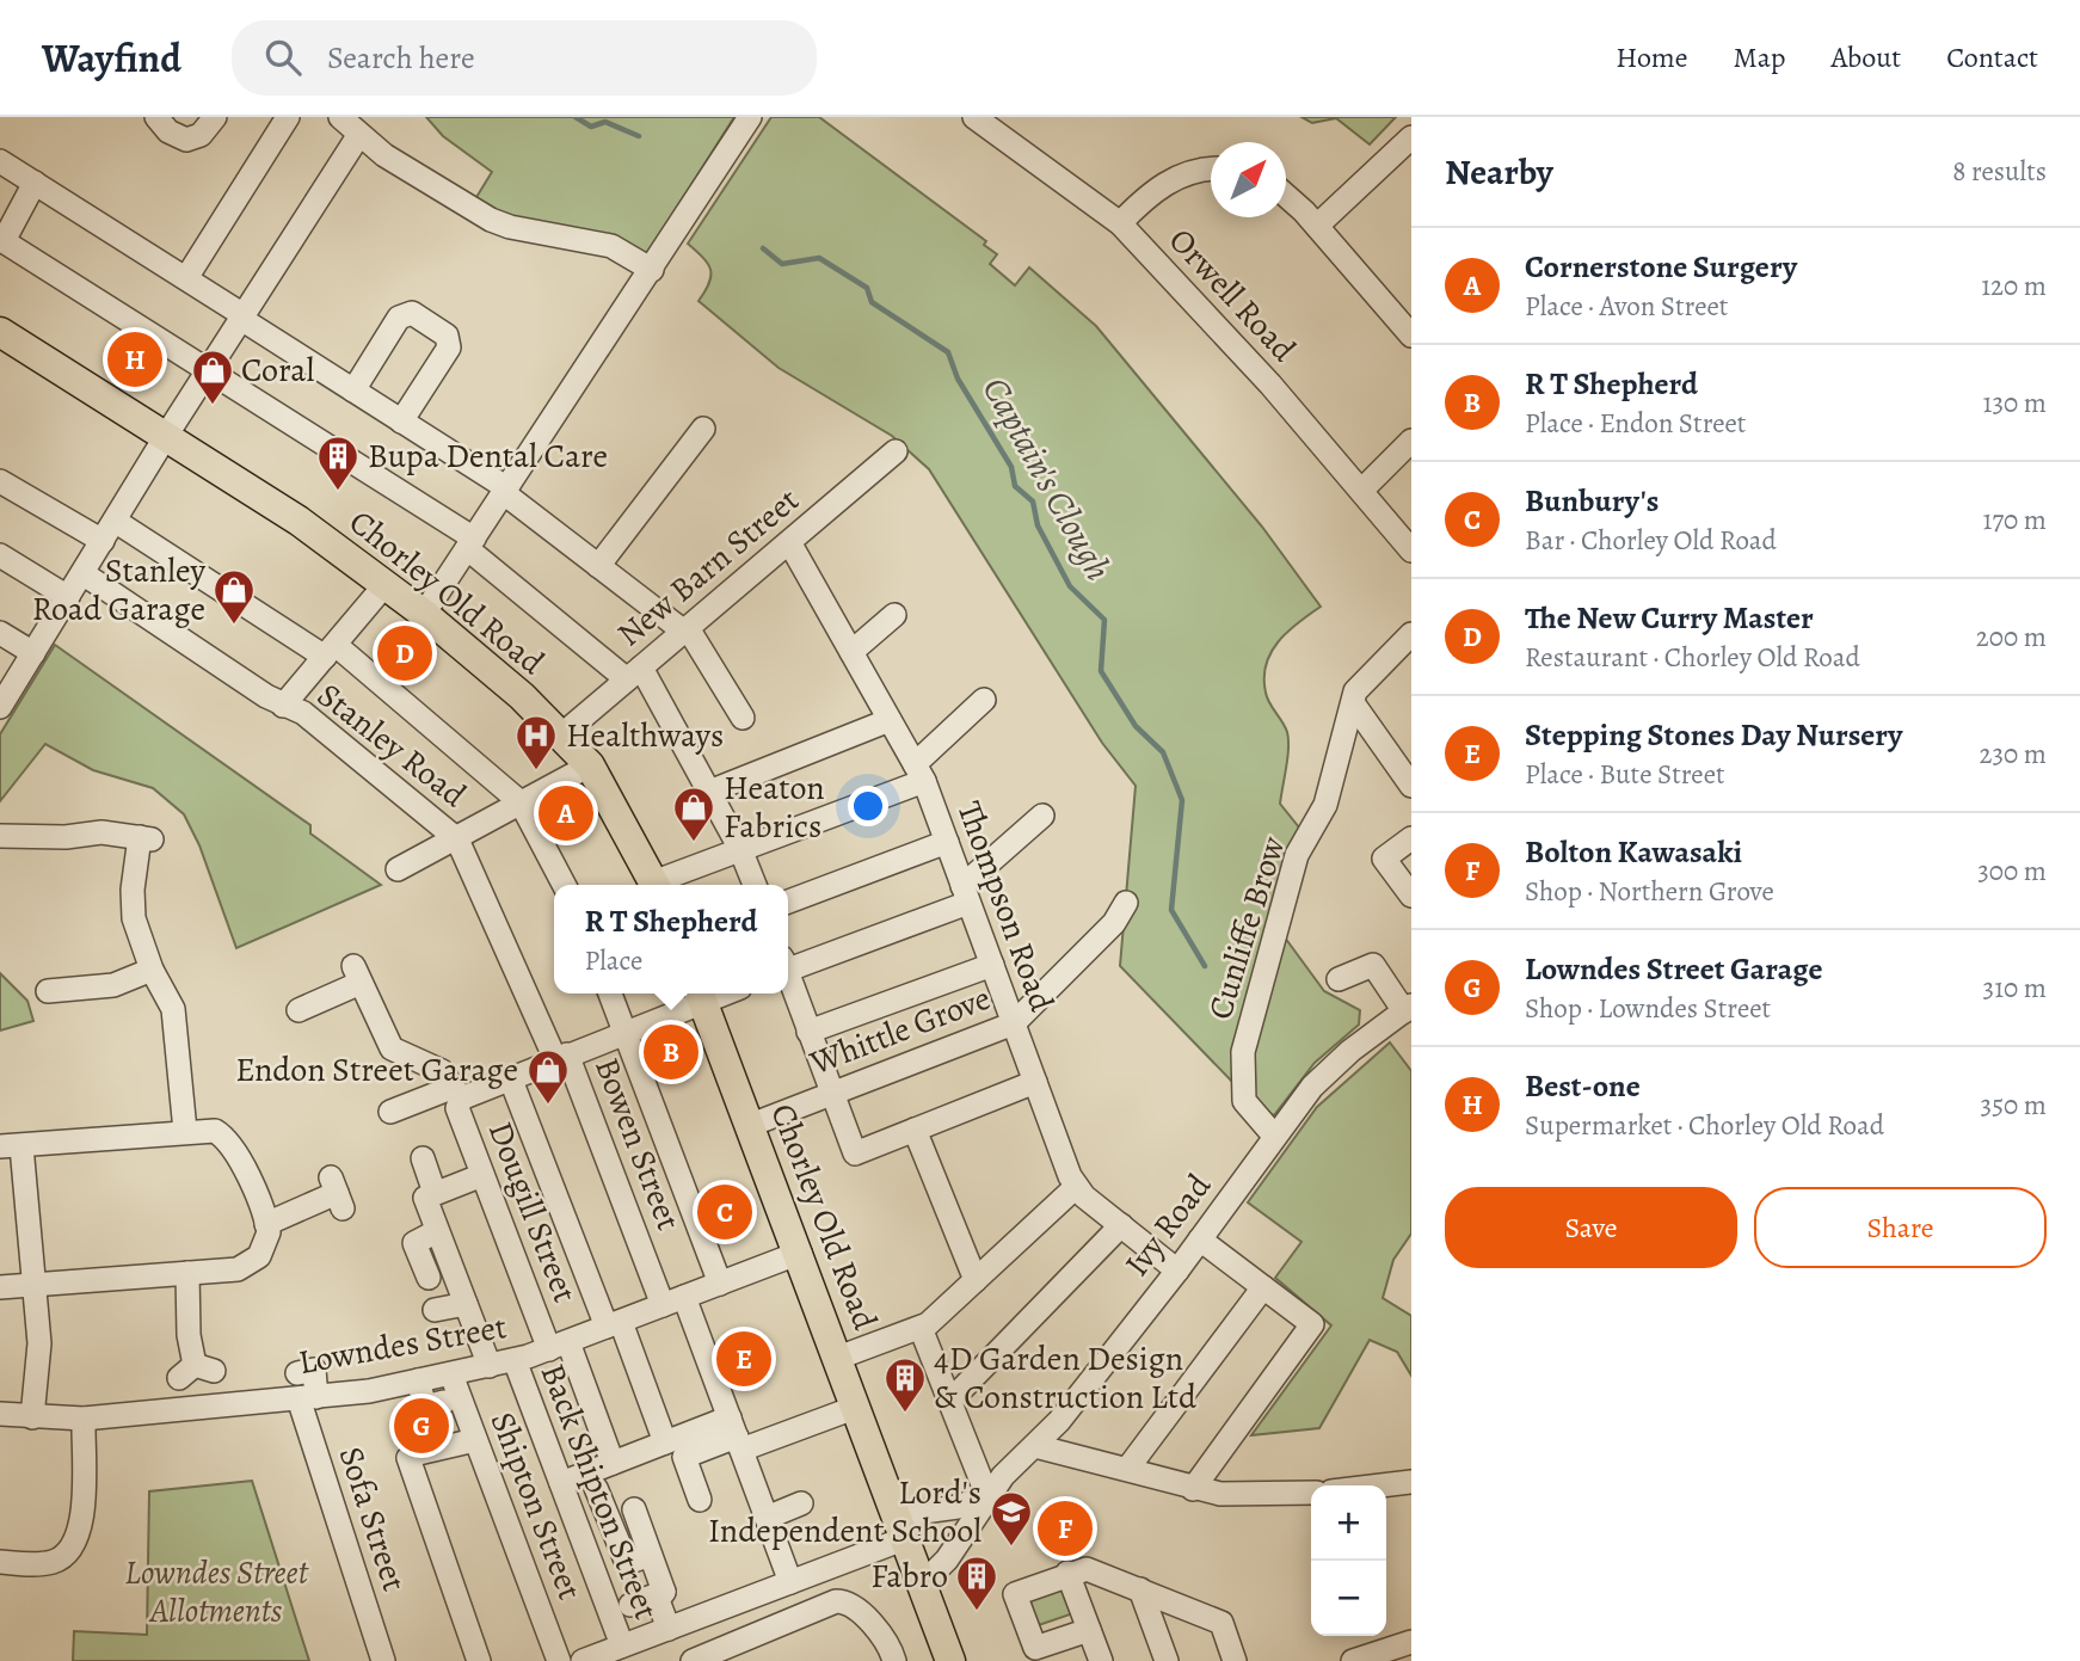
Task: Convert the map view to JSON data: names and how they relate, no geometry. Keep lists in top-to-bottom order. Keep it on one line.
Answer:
{"streets":{"main road":["Chorley Old Road"],"street":["Orwell Road","New Barn Street","Stanley Road","Thompson Road","Cunliffe Brow","Whittle Grove","Bowen Street","Dougill Street","Ivy Road","Lowndes Street","Back Shipton Street","Shipton Street","Sofa Street"]},"crossings":[["New Barn Street","Chorley Old Road"],["New Barn Street","Thompson Road"],["Chorley Old Road","Whittle Grove"],["Chorley Old Road","Ivy Road"],["Chorley Old Road","Lowndes Street"],["Stanley Road","Bowen Street"],["Thompson Road","Whittle Grove"],["Thompson Road","Ivy Road"],["Cunliffe Brow","Ivy Road"],["Bowen Street","Lowndes Street"],["Dougill Street","Lowndes Street"],["Lowndes Street","Back Shipton Street"],["Lowndes Street","Shipton Street"],["Lowndes Street","Sofa Street"]],"water":["Captain's Clough"],"parks":["Lowndes Street Allotments"],"places":{"shop":["Coral","Stanley Road Garage","Heaton Fabrics","Endon Street Garage"],"building":["Bupa Dental Care","4D Garden Design & Construction Ltd","Fabro"],"hospital":["Healthways"],"school or university":["Lord's Independent School"]},"north":"top right","page":{"header":"Wayfind","search":"Search here","nav":["Home","Map","About","Contact"],"heading":["Nearby","8 results"],"list":[{"mark":"A","name":"Cornerstone Surgery","note":"Place · Avon Street","value":"120 m"},{"mark":"B","name":"R T Shepherd","note":"Place · Endon Street","value":"130 m"},{"mark":"C","name":"Bunbury's","note":"Bar · Chorley Old Road","value":"170 m"},{"mark":"D","name":"The New Curry Master","note":"Restaurant · Chorley Old Road","value":"200 m"},{"mark":"E","name":"Stepping Stones Day Nursery","note":"Place · Bute Street","value":"230 m"},{"mark":"F","name":"Bolton Kawasaki","note":"Shop · Northern Grove","value":"300 m"},{"mark":"G","name":"Lowndes Street Garage","note":"Shop · Lowndes Street","value":"310 m"},{"mark":"H","name":"Best-one","note":"Supermarket · Chorley Old Road","value":"350 m"}],"pins":["H","D","A","B","C","E","G","F"],"popup":["R T Shepherd","Place"],"buttons":["Save","Share"],"map_buttons":["+","−"]}}
